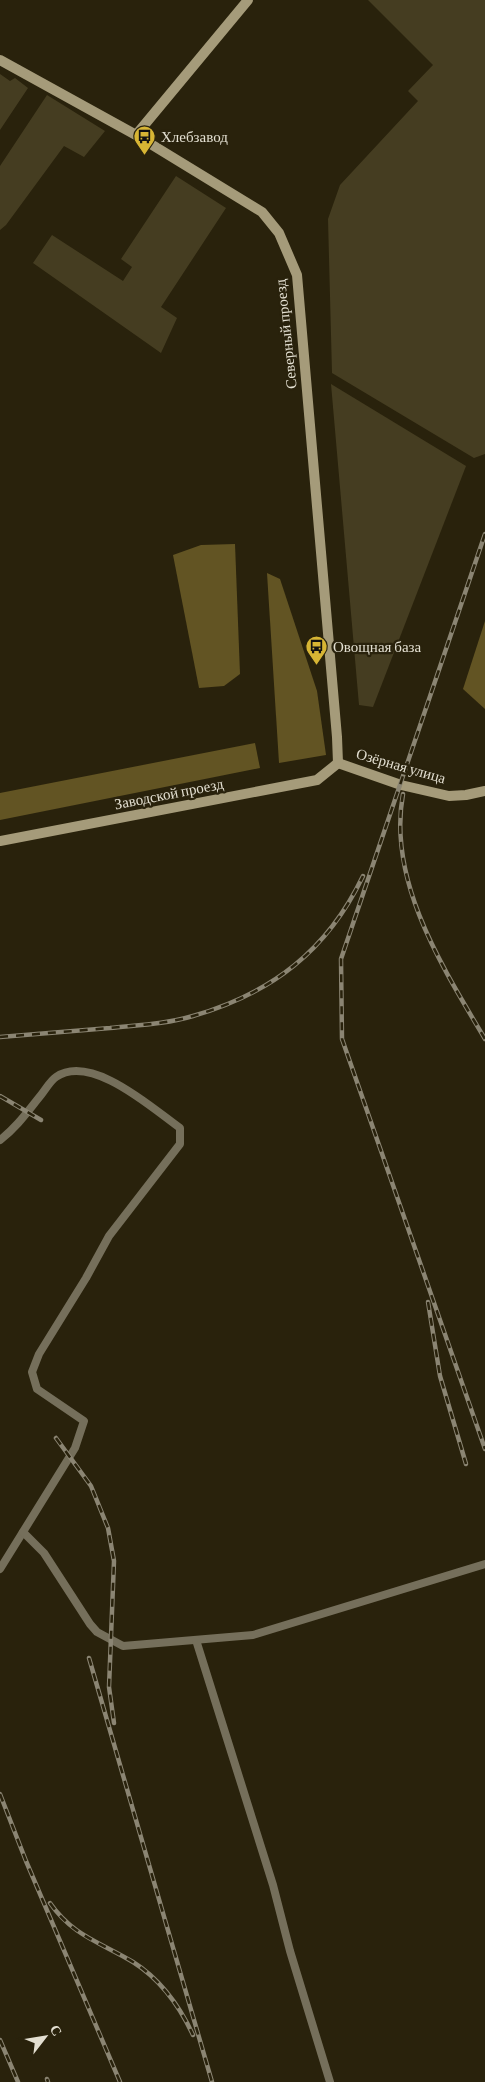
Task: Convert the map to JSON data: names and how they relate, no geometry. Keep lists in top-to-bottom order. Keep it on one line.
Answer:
{"streets":{"street":["Северный проезд","Озёрная улица","Заводской проезд"]},"crossings":[["Северный проезд","Озёрная улица"],["Северный проезд","Заводской проезд"],["Озёрная улица","Заводской проезд"]],"places":{"bus stop":["Хлебзавод","Овощная база"]},"north":"top right"}
